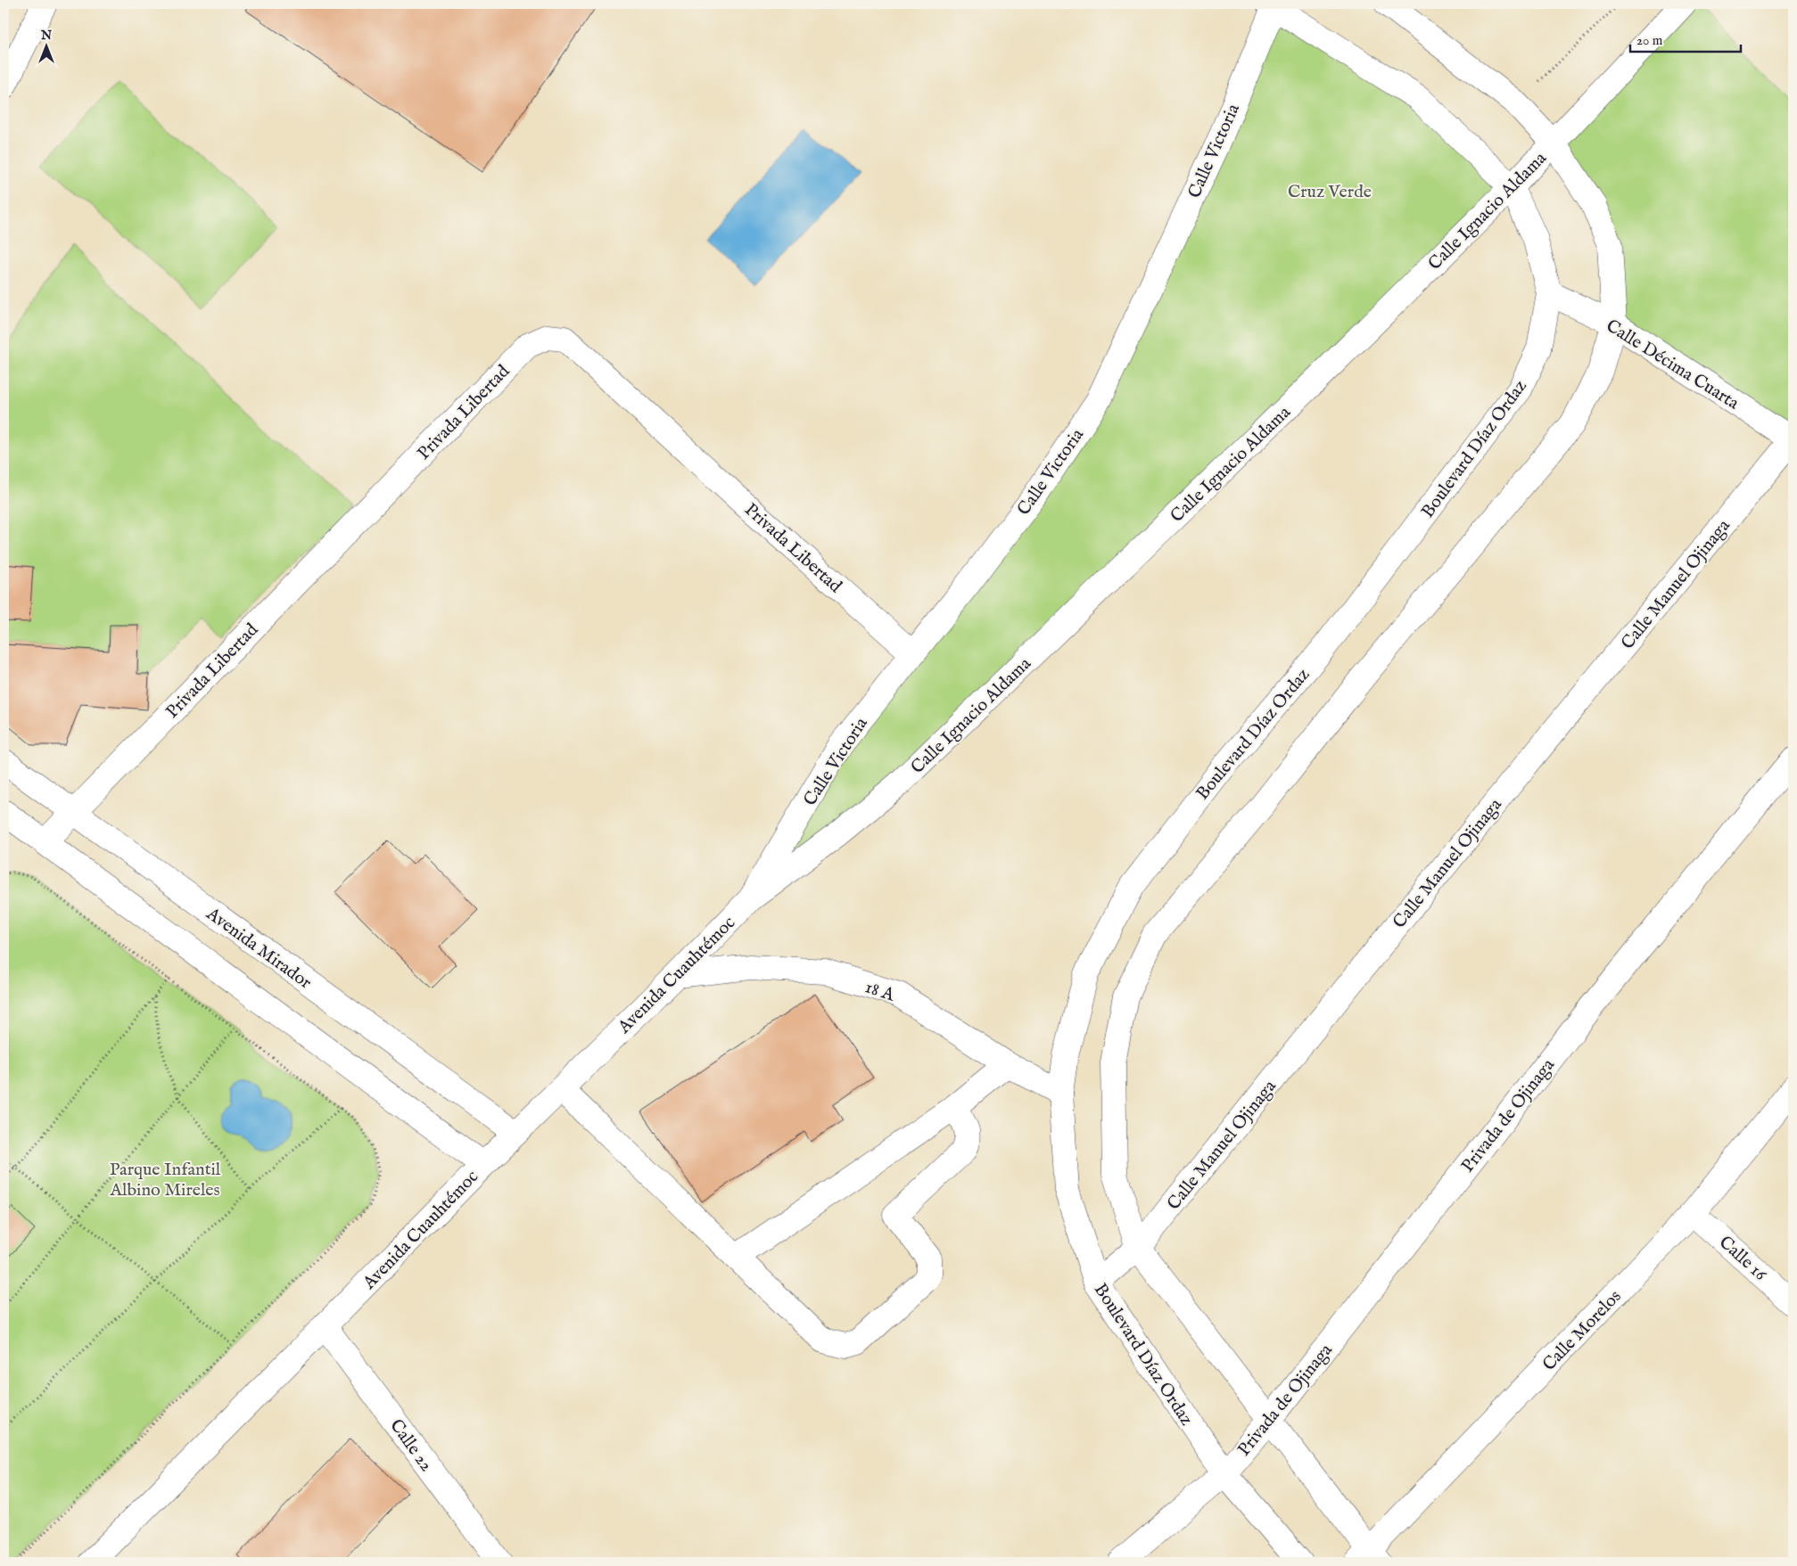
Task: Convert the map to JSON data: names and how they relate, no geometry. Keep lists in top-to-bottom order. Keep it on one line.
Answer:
{"streets":{"main road":["Calle Victoria","Calle Ignacio Aldama","Calle Décima Cuarta","Privada Libertad","Boulevard Díaz Ordaz","Calle Manuel Ojinaga","Avenida Mirador","Avenida Cuauhtémoc","18 A","Privada de Ojinaga","Calle 16","Calle Morelos","Calle 22"]},"crossings":[["Calle Victoria","Calle Ignacio Aldama"],["Calle Victoria","Privada Libertad"],["Calle Victoria","Boulevard Díaz Ordaz"],["Calle Victoria","Avenida Cuauhtémoc"],["Calle Ignacio Aldama","Boulevard Díaz Ordaz"],["Calle Ignacio Aldama","Avenida Cuauhtémoc"],["Calle Décima Cuarta","Boulevard Díaz Ordaz"],["Calle Décima Cuarta","Calle Manuel Ojinaga"],["Privada Libertad","Avenida Mirador"],["Boulevard Díaz Ordaz","Calle Manuel Ojinaga"],["Boulevard Díaz Ordaz","18 A"],["Boulevard Díaz Ordaz","Privada de Ojinaga"],["Avenida Mirador","Avenida Cuauhtémoc"],["Avenida Cuauhtémoc","18 A"],["Avenida Cuauhtémoc","Calle 22"],["Calle 16","Calle Morelos"]],"parks":["Cruz Verde","Parque Infantil Albino Mireles"],"scale_bar":"20 m","north":"top"}
